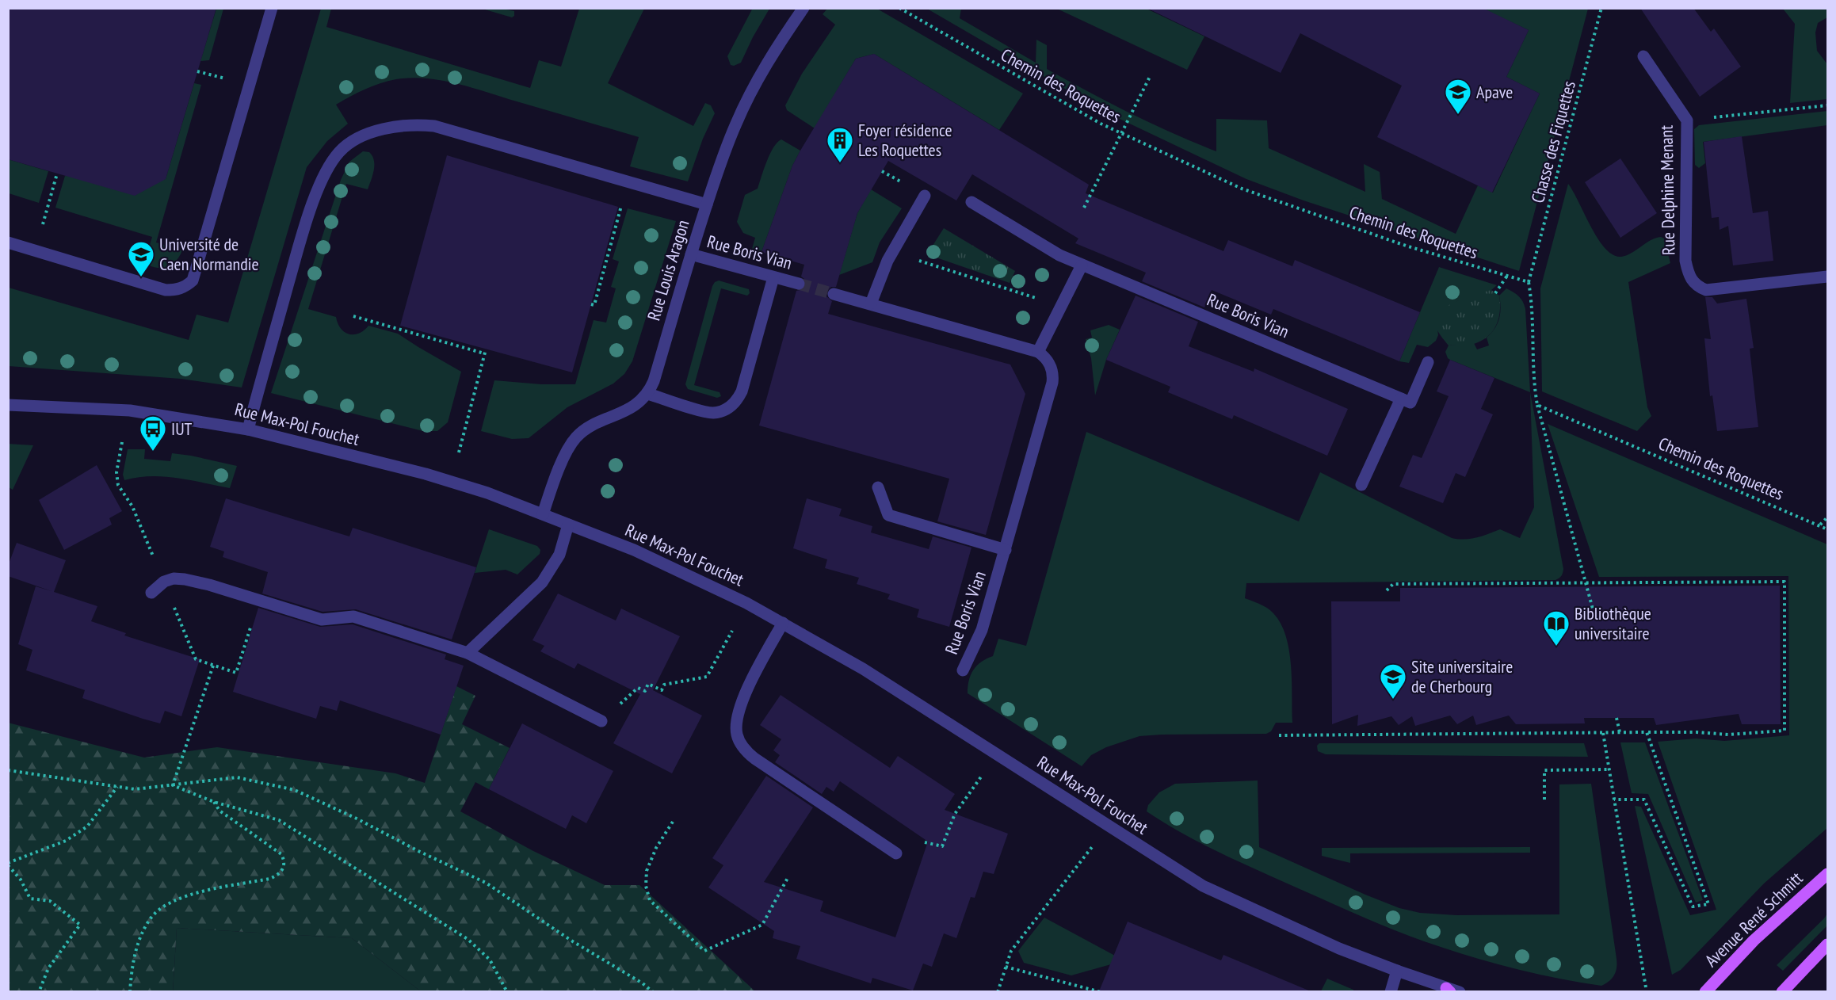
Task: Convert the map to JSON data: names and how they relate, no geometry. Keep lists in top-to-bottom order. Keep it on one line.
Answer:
{"streets":{"main road":["Avenue René Schmitt"],"street":["Rue Delphine Menant","Rue Boris Vian","Rue Louis Aragon","Rue Max-Pol Fouchet"],"path":["Chemin des Roquettes","Chasse des Fiquettes"]},"crossings":[["Chemin des Roquettes","Chasse des Fiquettes"],["Rue Boris Vian","Rue Louis Aragon"]],"places":{"school or university":["Apave","Université de Caen Normandie","Site universitaire de Cherbourg"],"building":["Foyer résidence Les Roquettes"],"bus stop":["IUT"],"library":["Bibliothèque universitaire"]}}
